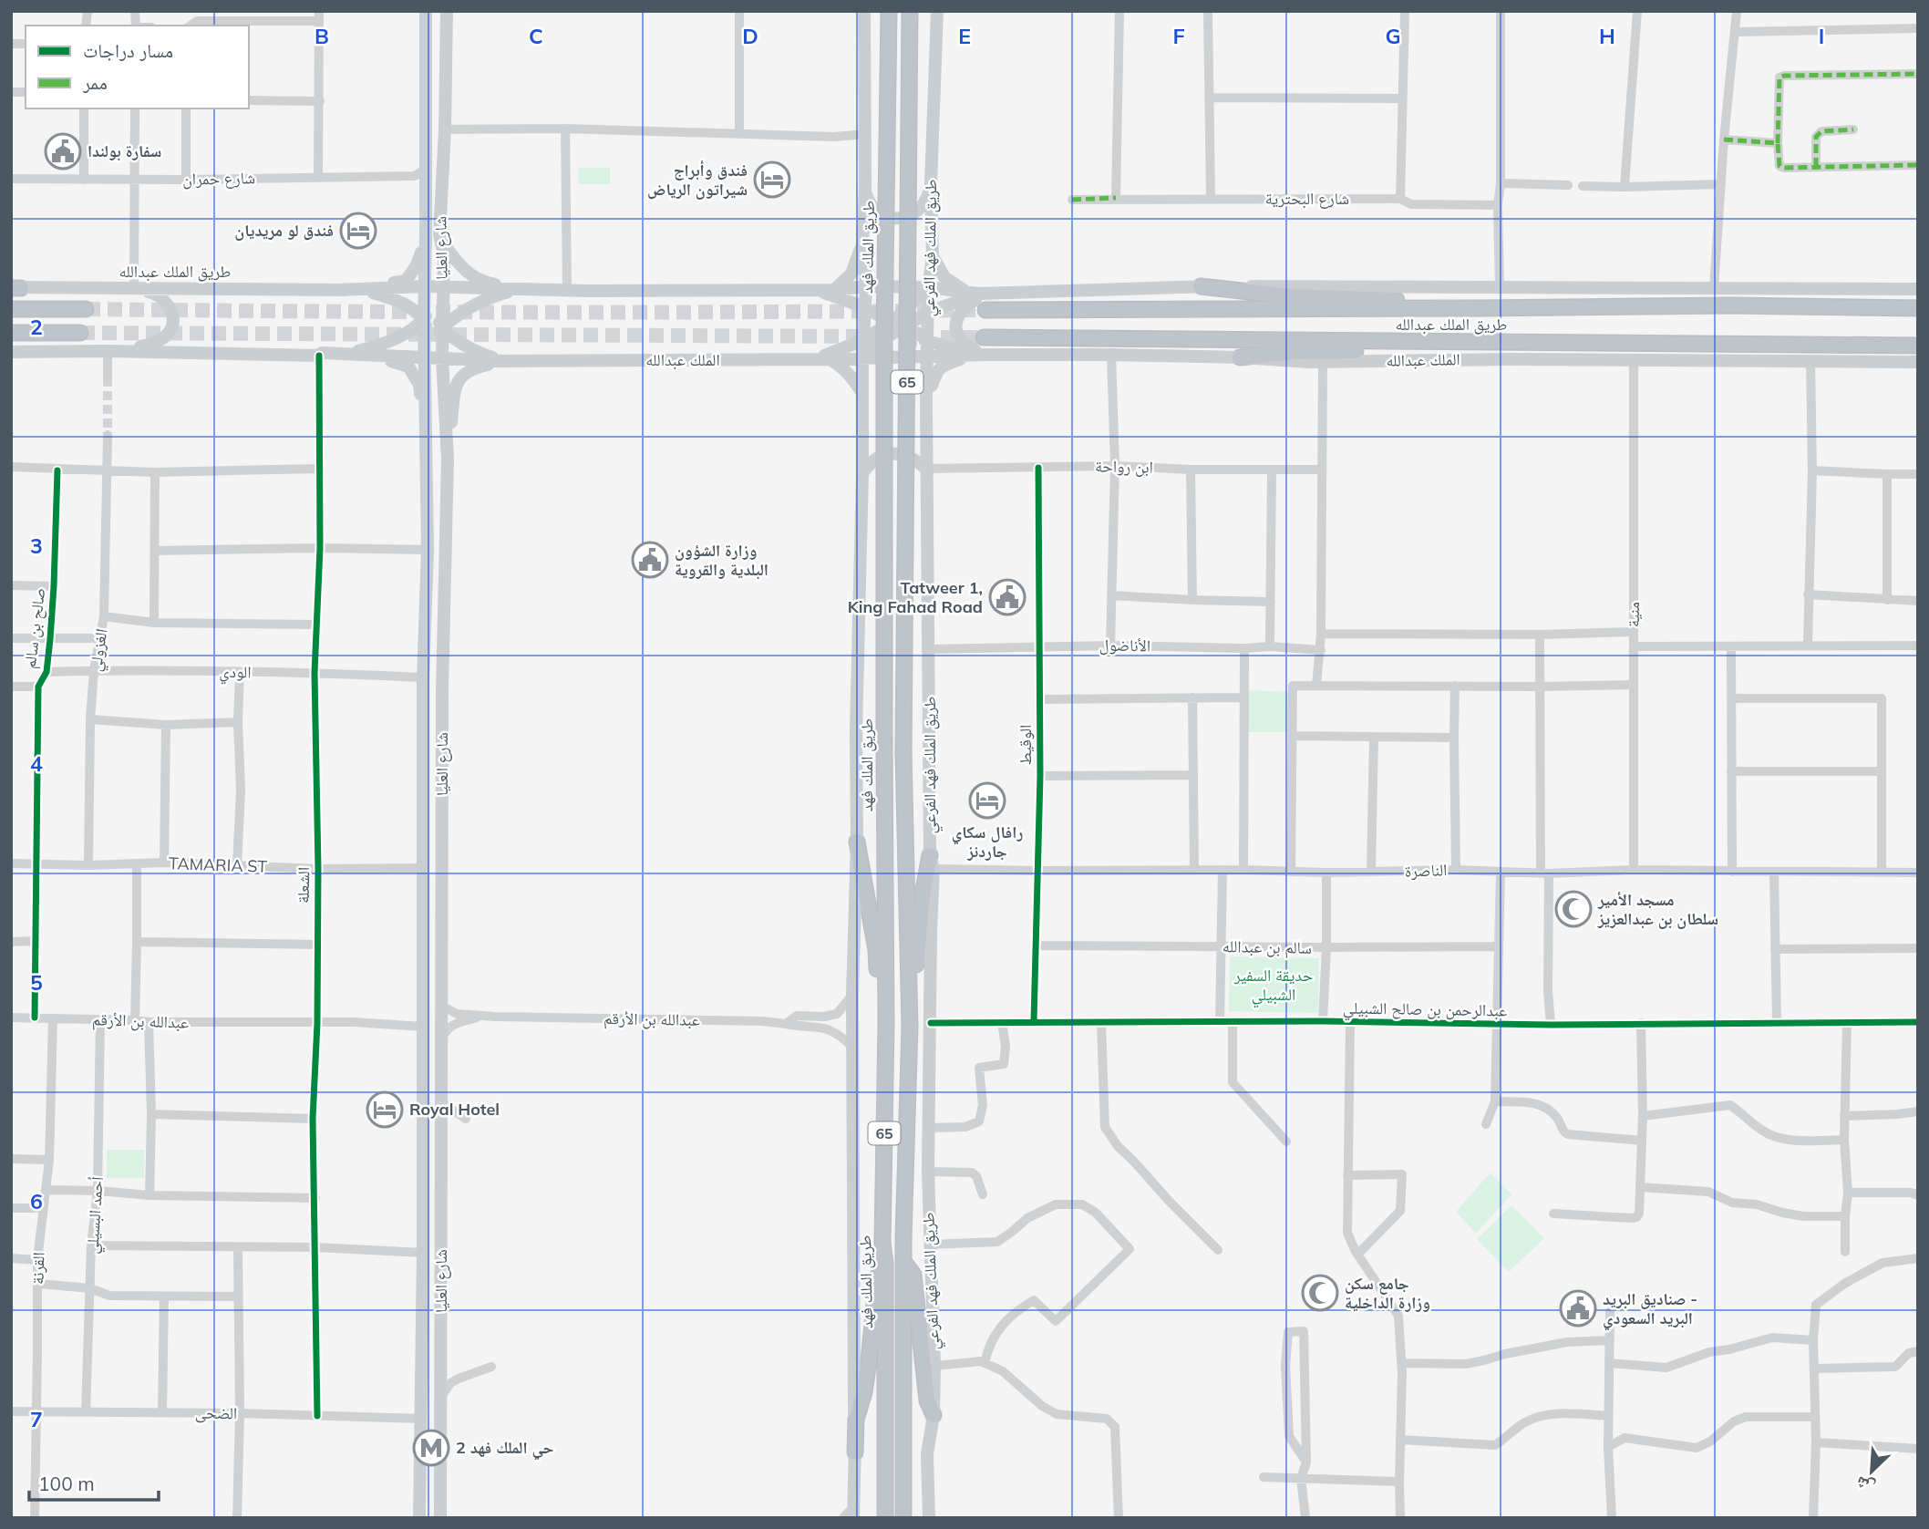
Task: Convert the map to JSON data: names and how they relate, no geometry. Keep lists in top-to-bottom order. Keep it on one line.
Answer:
{"streets":{"highway":["طريق الملك فهد","طريق الملك عبدالله","65"],"main road":["شارع العليا","طريق الملك فهد الفرعي","الملك عبدالله"],"street":["شارع حمران","شارع البحترية","ابن رواحة","منية","صالح بن سالم","الأناضول","الغزولي","الودي","الوقيط","TAMARIA ST","الناصرة","الشعلة","سالم بن عبدالله","عبدالرحمن بن صالح الشبيلي","عبدالله بن الأرقم","أحمد البسيلي","القرنة","الضحى"]},"crossings":[["شارع حمران","شارع العليا"],["شارع العليا","الودي"],["شارع العليا","TAMARIA ST"],["شارع العليا","عبدالله بن الأرقم"],["شارع العليا","الضحى"],["طريق الملك فهد الفرعي","الملك عبدالله"],["طريق الملك فهد الفرعي","ابن رواحة"],["طريق الملك فهد الفرعي","الأناضول"],["طريق الملك فهد الفرعي","الناصرة"],["طريق الملك فهد الفرعي","عبدالرحمن بن صالح الشبيلي"],["الملك عبدالله","منية"],["ابن رواحة","الوقيط"],["منية","الناصرة"],["صالح بن سالم","الودي"],["صالح بن سالم","TAMARIA ST"],["صالح بن سالم","عبدالله بن الأرقم"],["الأناضول","الوقيط"],["الغزولي","الودي"],["الغزولي","TAMARIA ST"],["الودي","الشعلة"],["الوقيط","الناصرة"],["الوقيط","سالم بن عبدالله"],["الوقيط","عبدالرحمن بن صالح الشبيلي"],["TAMARIA ST","الشعلة"],["الشعلة","عبدالله بن الأرقم"],["الشعلة","الضحى"],["عبدالله بن الأرقم","أحمد البسيلي"],["عبدالله بن الأرقم","القرنة"],["أحمد البسيلي","الضحى"],["القرنة","الضحى"]],"parks":["حديقة السفير الشبيلي"],"places":{"public building":["سفارة بولندا","وزارة الشؤون البلدية والقروية","Tatweer 1, King Fahad Road","صناديق البريد - البريد السعودي"],"hotel":["فندق وأبراج شيراتون الرياض","فندق لو مريديان","رافال سكاي جاردنز","Royal Hotel"],"mosque":["ٍمسجد الأمير سلطان بن عبدالعزيز","جامع سكن وزارة الداخلية"],"metro station":["حي الملك فهد 2"]},"legend":["مسار دراجات","ممر"],"scale_bar":"100 m","north":"bottom left","grid":{"columns":["B","C","D","E","F","G","H","I"],"rows":["2","3","4","5","6","7"]}}
